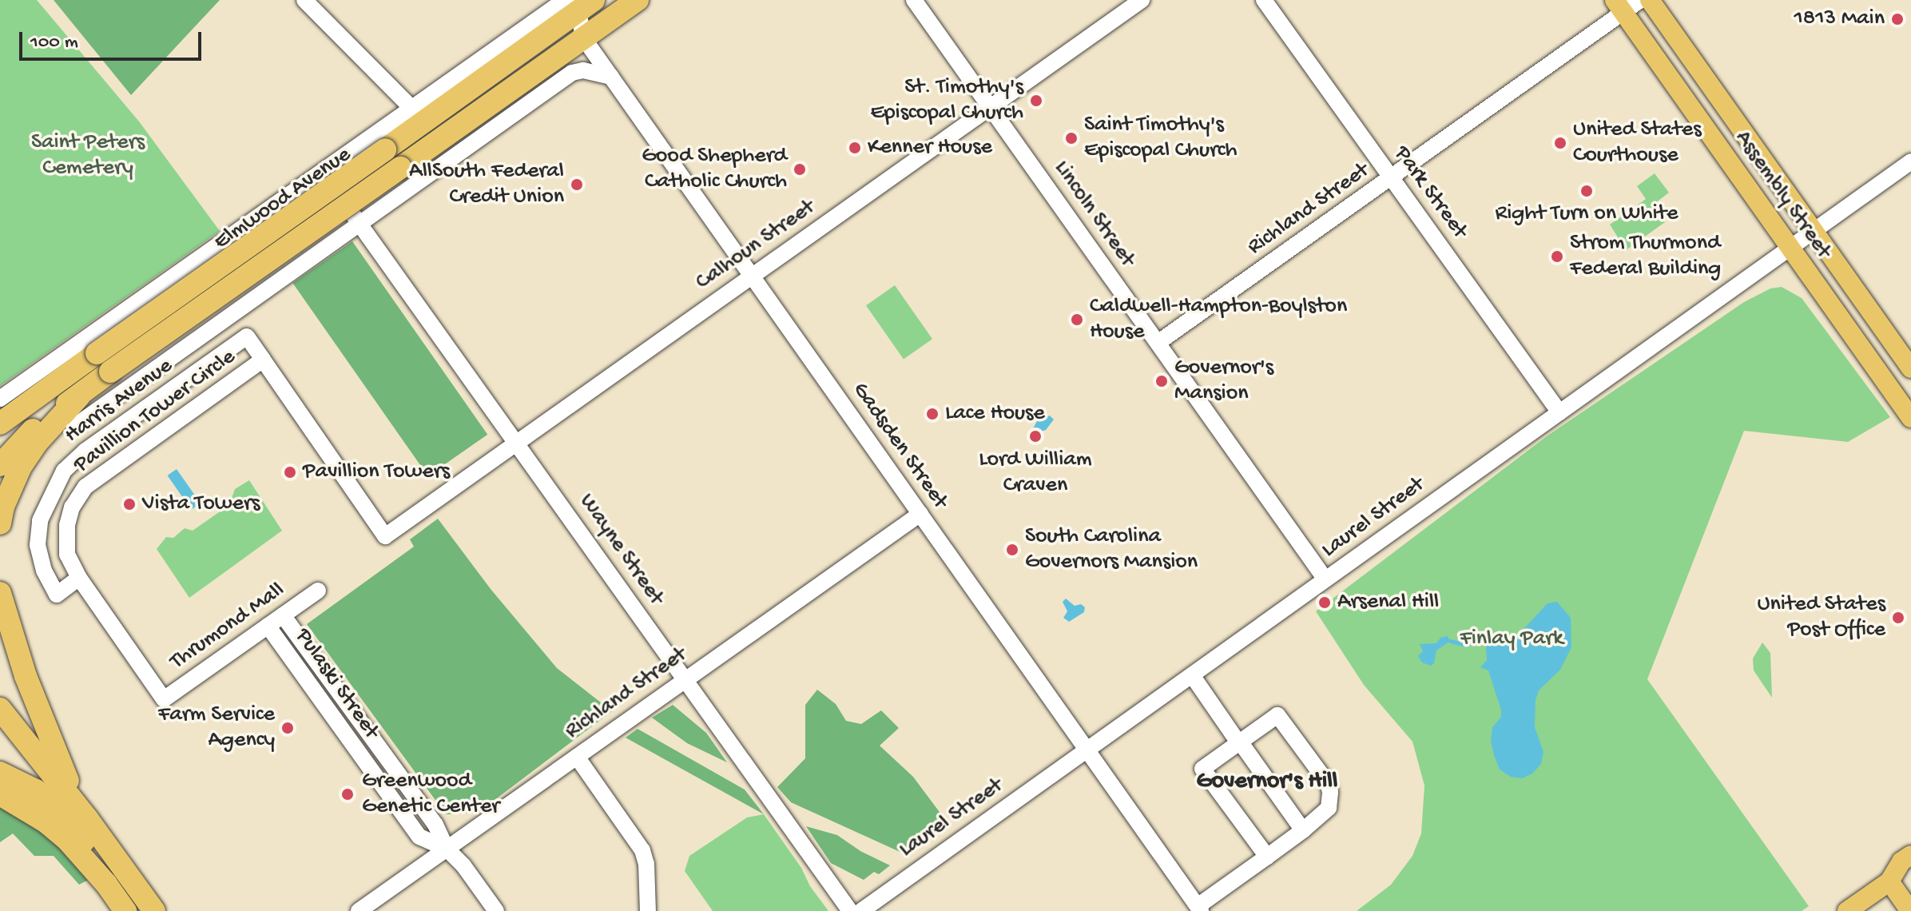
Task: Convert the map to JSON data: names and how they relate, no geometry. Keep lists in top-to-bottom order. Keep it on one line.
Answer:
{"streets":{"main road":["Assembly Street"],"street":["Park Street","Elmwood Avenue","Richland Street","Lincoln Street","Calhoun Street","Harris Avenue","Pavillion Tower Circle","Gadsden Street","Laurel Street","Wayne Street","Thrumond Mall","Pulaski Street"]},"crossings":[["Park Street","Richland Street"],["Park Street","Laurel Street"],["Assembly Street","Richland Street"],["Assembly Street","Laurel Street"],["Elmwood Avenue","Gadsden Street"],["Richland Street","Lincoln Street"],["Richland Street","Gadsden Street"],["Richland Street","Wayne Street"],["Richland Street","Pulaski Street"],["Lincoln Street","Calhoun Street"],["Lincoln Street","Laurel Street"],["Calhoun Street","Pavillion Tower Circle"],["Calhoun Street","Gadsden Street"],["Calhoun Street","Wayne Street"],["Harris Avenue","Pavillion Tower Circle"],["Pavillion Tower Circle","Thrumond Mall"],["Gadsden Street","Laurel Street"],["Thrumond Mall","Pulaski Street"]],"districts":["Governor's Hill"],"parks":["Saint Peters Cemetery","Finlay Park"],"places":["1813 Main","St. Timothy's Episcopal Church","Saint Timothy's Episcopal Church","United States Courthouse","Kenner House","Good Shepherd Catholic Church","AllSouth Federal Credit Union","Right Turn on White","Strom Thurmond Federal Building","Caldwell-Hampton-Boylston House","Governor's Mansion","Lace House","Lord William Craven","Pavillion Towers","Vista Towers","South Carolina Governors Mansion","Arsenal Hill","United States Post Office","Farm Service Agency","Greenwood Genetic Center"],"scale_bar":"100 m"}
